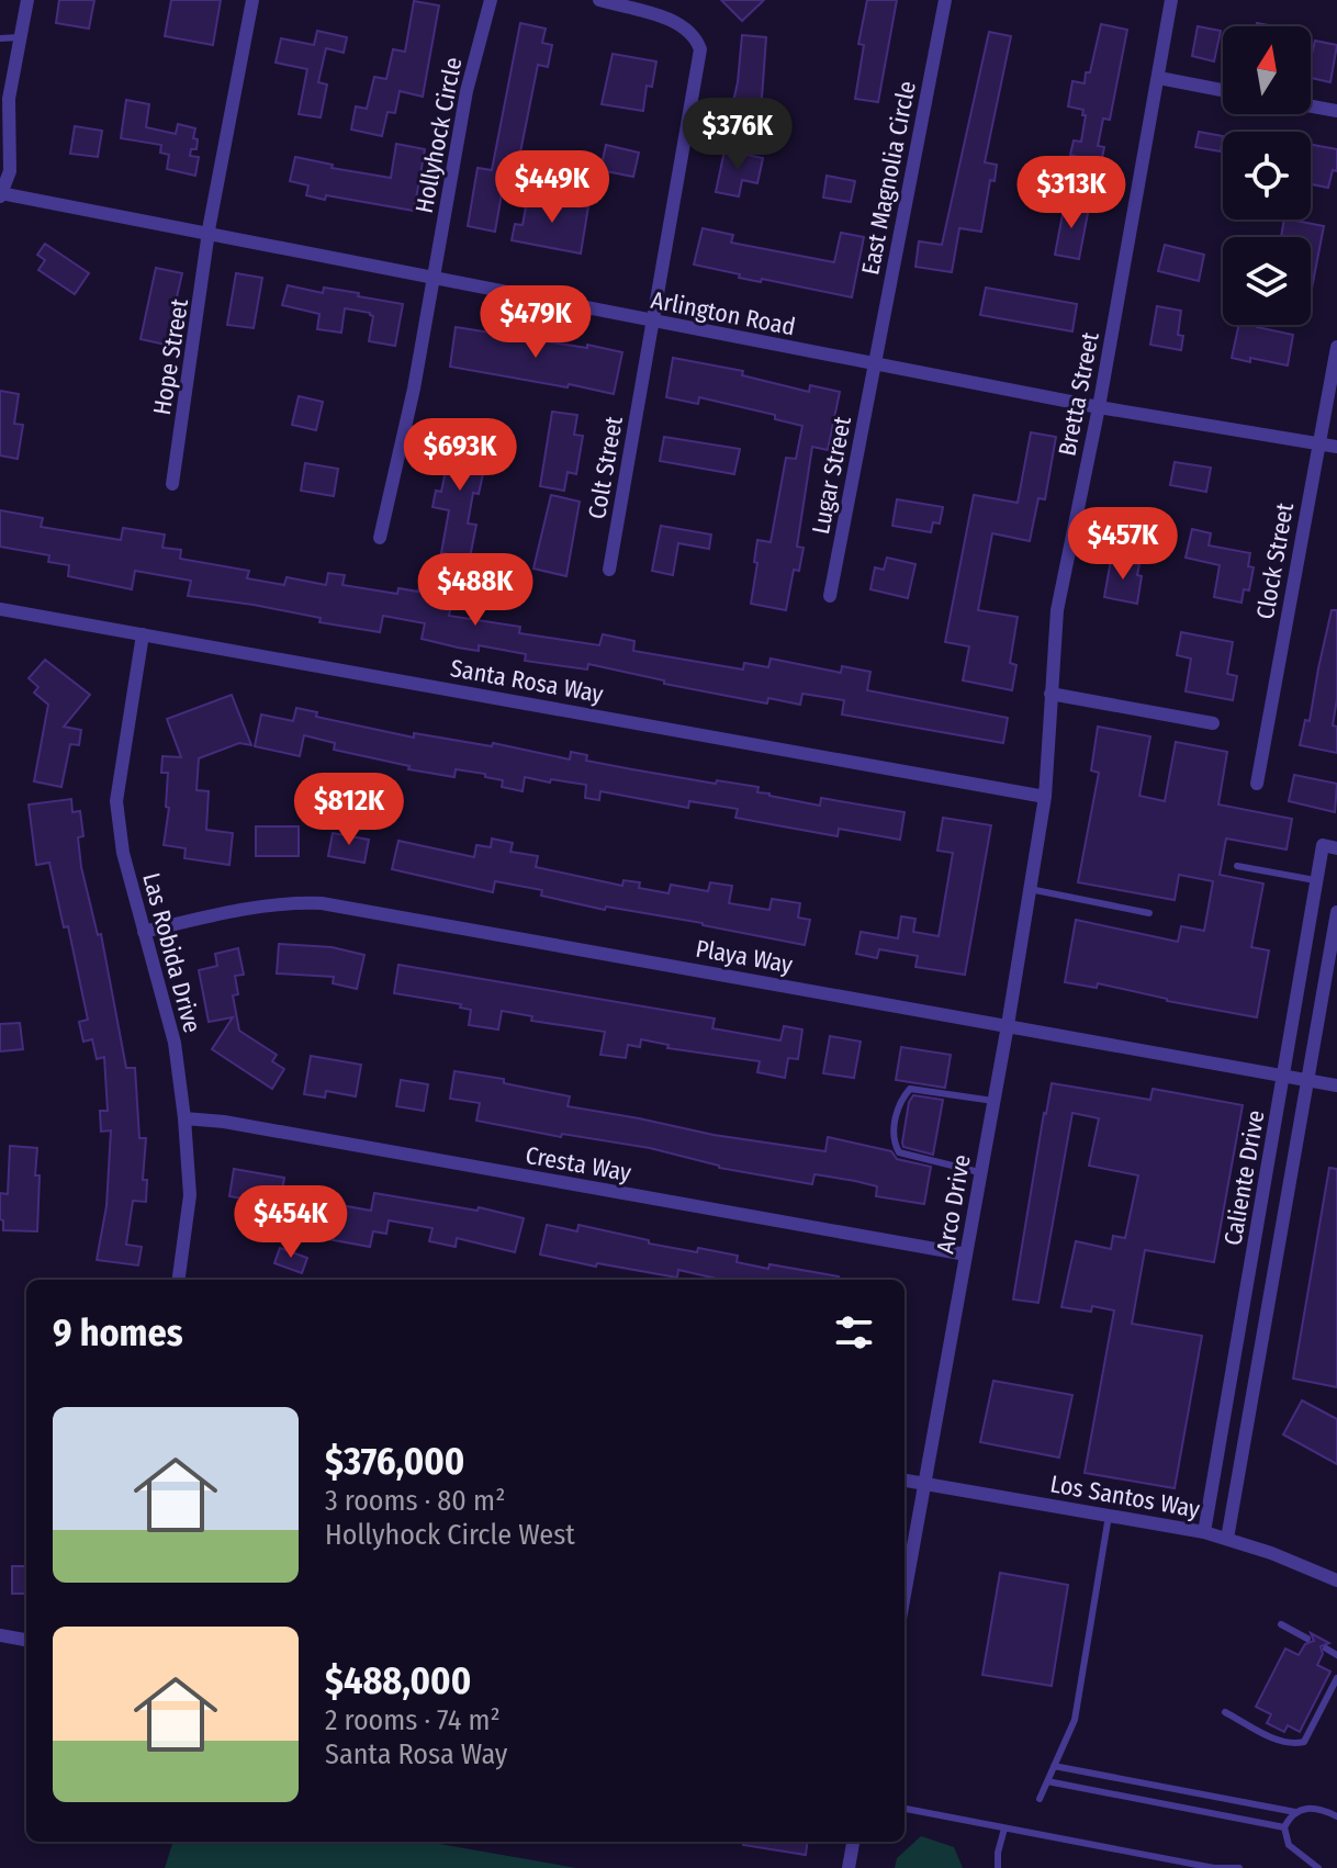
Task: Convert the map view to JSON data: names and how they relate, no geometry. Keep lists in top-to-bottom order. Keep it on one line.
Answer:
{"streets":{"street":["Hollyhock Circle","East Magnolia Circle","Arlington Road","Hope Street","Bretta Street","Colt Street","Lugar Street","Clock Street","Santa Rosa Way","Las Robida Drive","Playa Way","Cresta Way","Caliente Drive","Arco Drive","Los Santos Way"]},"crossings":[["Hollyhock Circle","Arlington Road"],["East Magnolia Circle","Arlington Road"],["East Magnolia Circle","Lugar Street"],["Arlington Road","Hope Street"],["Arlington Road","Bretta Street"],["Arlington Road","Colt Street"],["Arlington Road","Lugar Street"],["Arlington Road","Clock Street"],["Bretta Street","Santa Rosa Way"],["Bretta Street","Arco Drive"],["Santa Rosa Way","Las Robida Drive"],["Santa Rosa Way","Arco Drive"],["Las Robida Drive","Playa Way"],["Las Robida Drive","Cresta Way"],["Playa Way","Caliente Drive"],["Playa Way","Arco Drive"],["Cresta Way","Arco Drive"],["Caliente Drive","Los Santos Way"],["Arco Drive","Los Santos Way"]],"north":"top","page":{"price":["$376K","$449K","$313K","$479K","$693K","$457K","$488K","$812K","$454K"],"heading":"9 homes","list":[{"name":"$376,000","note":"3 rooms · 80 m² · Hollyhock Circle West"},{"name":"$488,000","note":"2 rooms · 74 m² · Santa Rosa Way"}]}}
